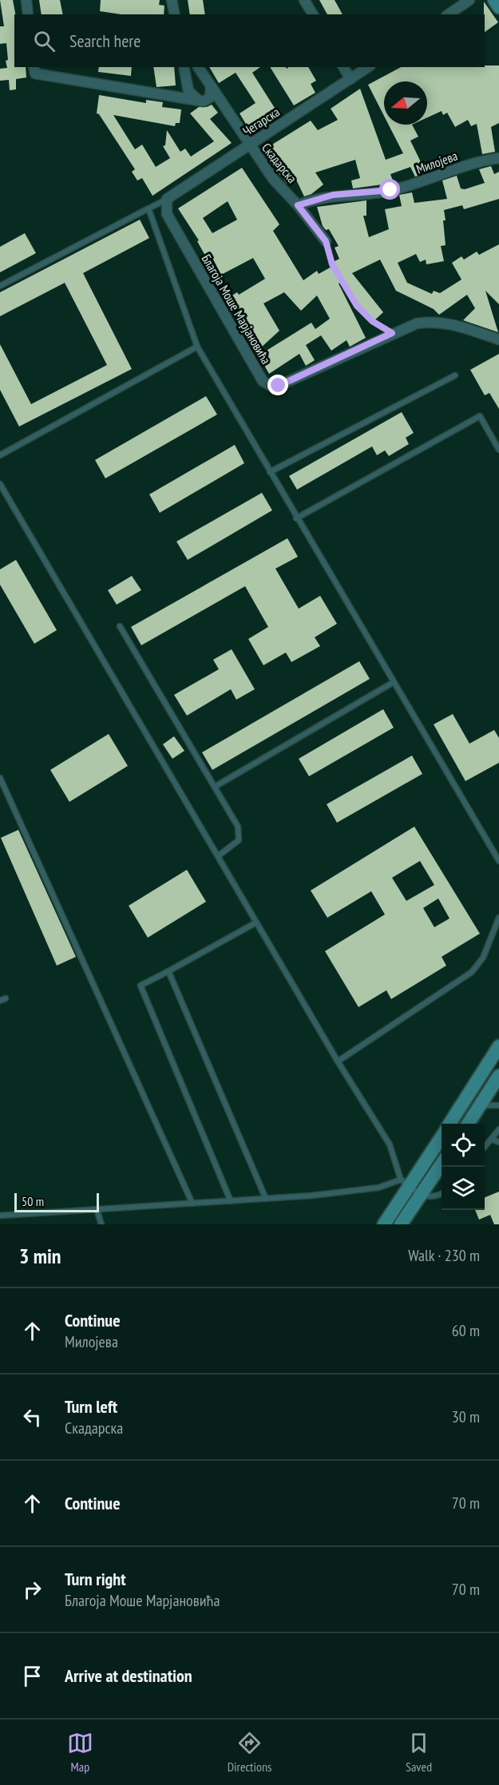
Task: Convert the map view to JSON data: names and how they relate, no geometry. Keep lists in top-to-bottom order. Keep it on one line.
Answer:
{"streets":{"street":["Чегарска","Милојева","Скадарска","Благоја Моше Марјановића"]},"crossings":[["Чегарска","Скадарска"],["Чегарска","Благоја Моше Марјановића"],["Милојева","Скадарска"]],"scale_bar":"50 m","north":"left","page":{"search":"Search here","scale":"50 m","heading":["3 min","Walk · 230 m"],"list":[["Continue","Милојева","60 m"],["Turn left","Скадарска","30 m"],["Continue","70 m"],["Turn right","Благоја Моше Марјановића","70 m"],"Arrive at destination"],"nav":["Map","Directions","Saved"]}}
